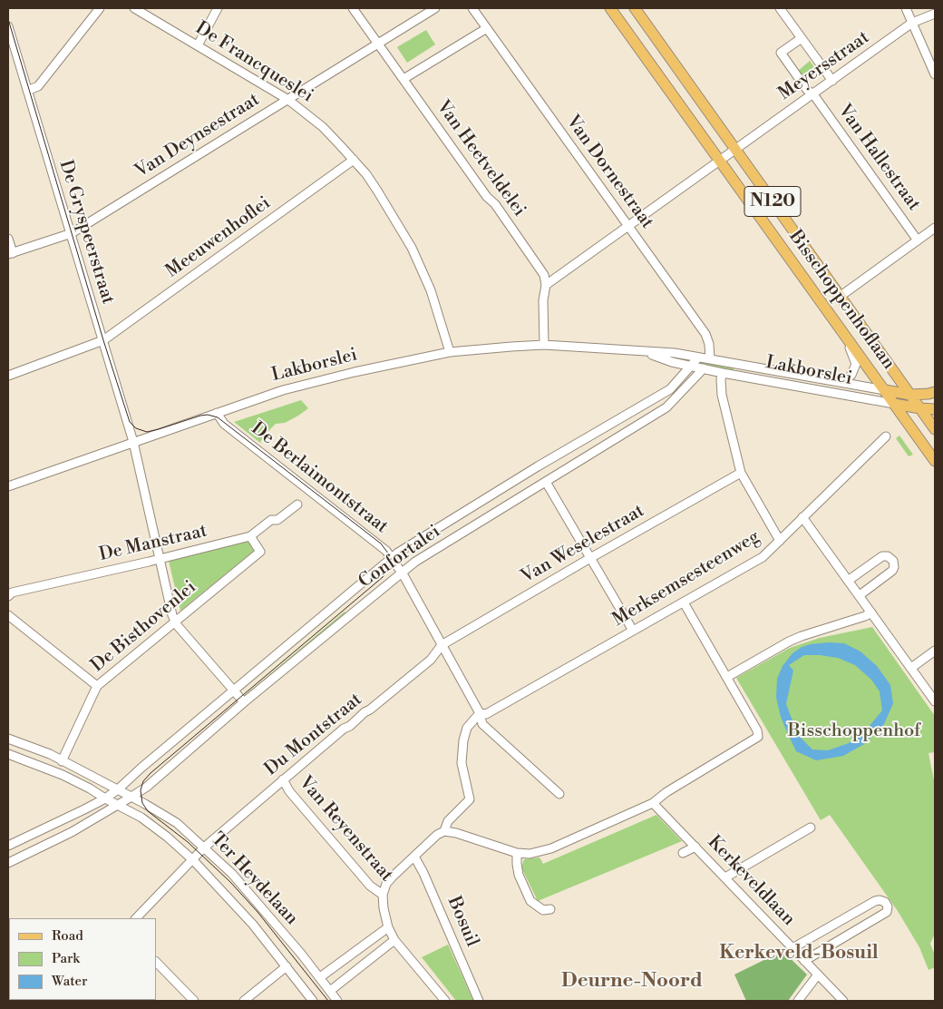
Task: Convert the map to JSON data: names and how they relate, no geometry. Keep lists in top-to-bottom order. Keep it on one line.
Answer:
{"streets":{"main road":["N120","Bisschoppenhoflaan","Lakborslei"],"street":["De Francqueslei","Meyersstraat","Van Deynsestraat","Van Hallestraat","Van Heetveldelei","Van Dornestraat","De Gryspeerstraat","Meeuwenhoflei","De Berlaimontstraat","De Manstraat","Van Weselestraat","Confortalei","Merksemsesteenweg","De Bisthovenlei","Du Montstraat","Van Reyenstraat","Ter Heydelaan","Kerkeveldlaan","Bosuil"]},"crossings":[["De Francqueslei","Van Deynsestraat"],["De Francqueslei","Meeuwenhoflei"],["De Francqueslei","Lakborslei"],["Meyersstraat","Van Hallestraat"],["Meyersstraat","Bisschoppenhoflaan"],["Van Deynsestraat","Van Heetveldelei"],["Van Deynsestraat","De Gryspeerstraat"],["Van Dornestraat","Lakborslei"],["De Gryspeerstraat","Meeuwenhoflei"],["De Gryspeerstraat","Lakborslei"],["De Gryspeerstraat","De Manstraat"],["De Gryspeerstraat","De Bisthovenlei"],["Bisschoppenhoflaan","Lakborslei"],["Lakborslei","De Berlaimontstraat"],["Lakborslei","Confortalei"],["De Berlaimontstraat","Van Weselestraat"],["De Berlaimontstraat","Confortalei"],["De Berlaimontstraat","Merksemsesteenweg"],["De Berlaimontstraat","Du Montstraat"],["De Manstraat","De Bisthovenlei"],["Van Weselestraat","Du Montstraat"],["Confortalei","Ter Heydelaan"],["De Bisthovenlei","Ter Heydelaan"],["Du Montstraat","Van Reyenstraat"],["Du Montstraat","Ter Heydelaan"]],"districts":["Kerkeveld-Bosuil","Deurne-Noord"],"parks":["Bisschoppenhof"],"legend":["Road","Park","Water"]}
